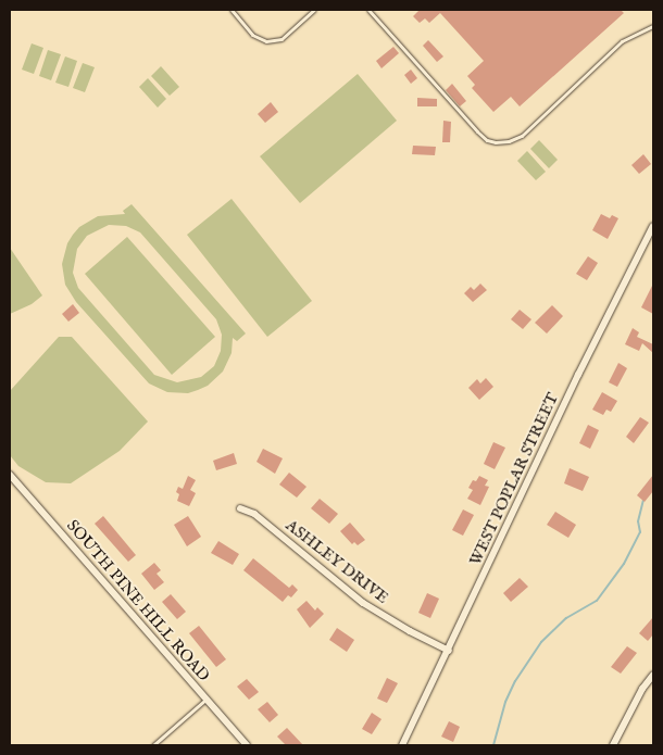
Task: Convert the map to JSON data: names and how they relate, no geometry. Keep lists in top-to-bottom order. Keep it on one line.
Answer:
{"streets":{"street":["WEST POPLAR STREET","ASHLEY DRIVE","SOUTH PINE HILL ROAD"]},"crossings":[["WEST POPLAR STREET","ASHLEY DRIVE"]]}
